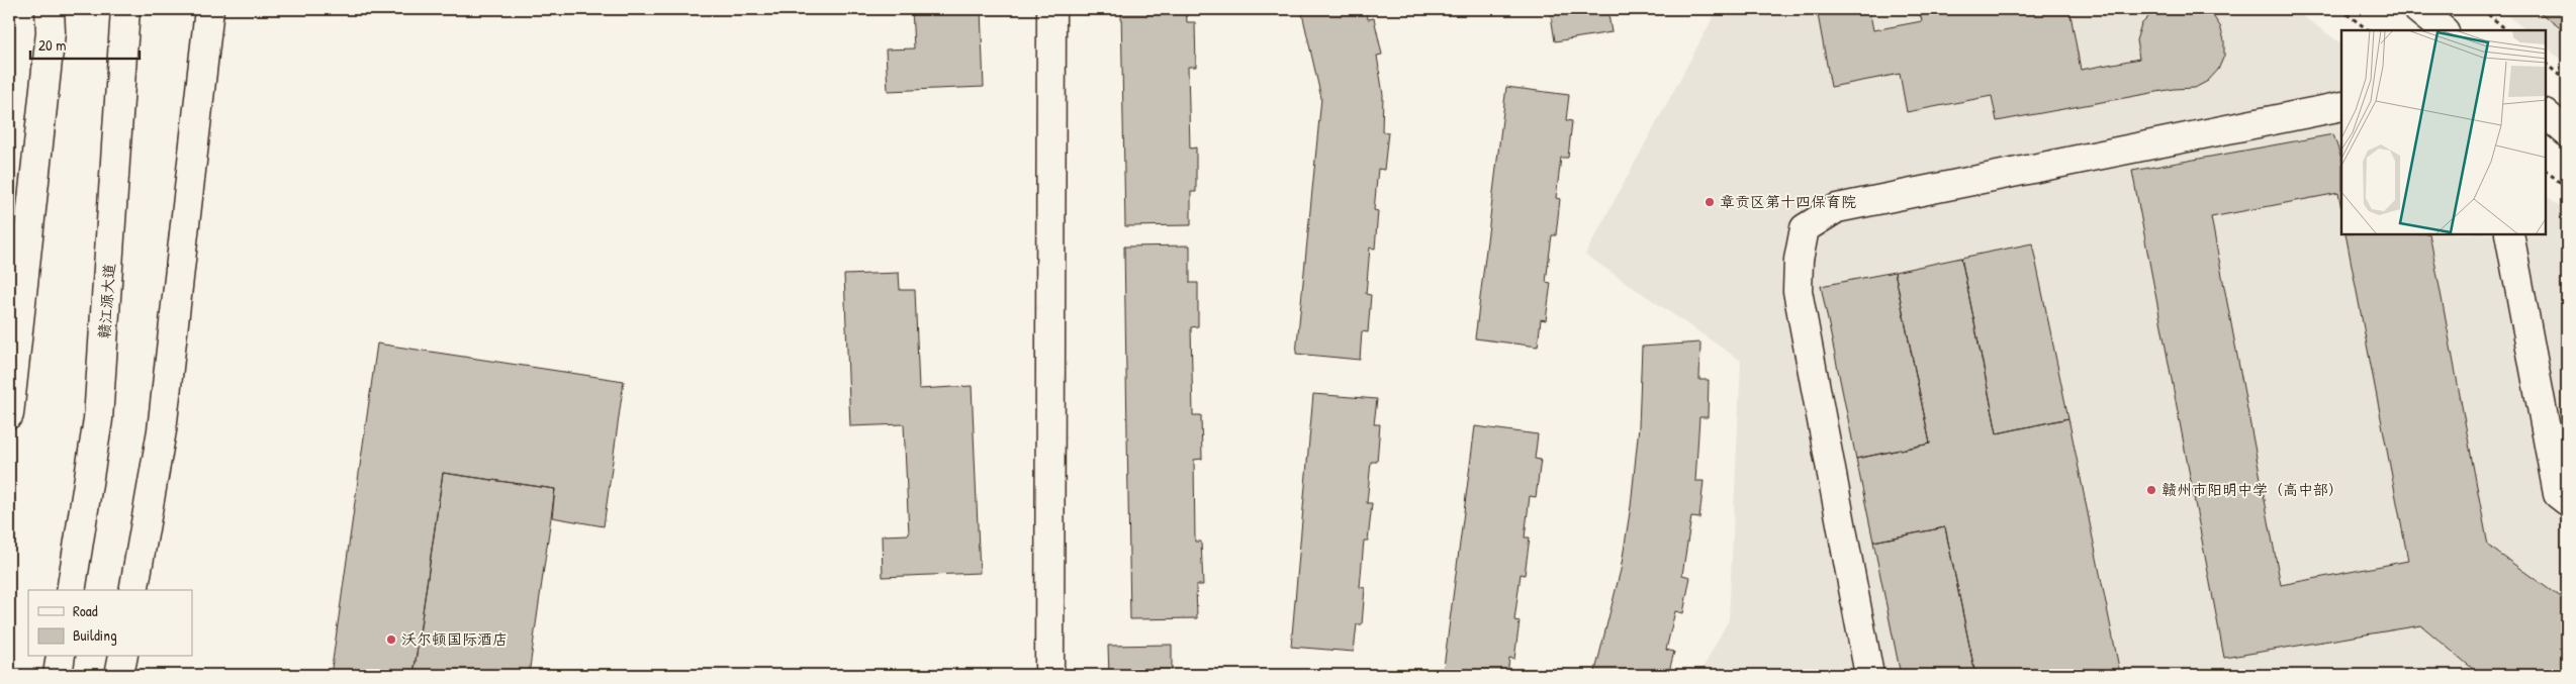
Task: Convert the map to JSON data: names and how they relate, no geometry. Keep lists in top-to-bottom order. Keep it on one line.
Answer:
{"streets":{"street":["赣江源大道"]},"places":["章贡区第十四保育院","赣州市阳明中学（高中部）","沃尔顿国际酒店"],"legend":["Road","Building"],"scale_bar":"20 m"}
